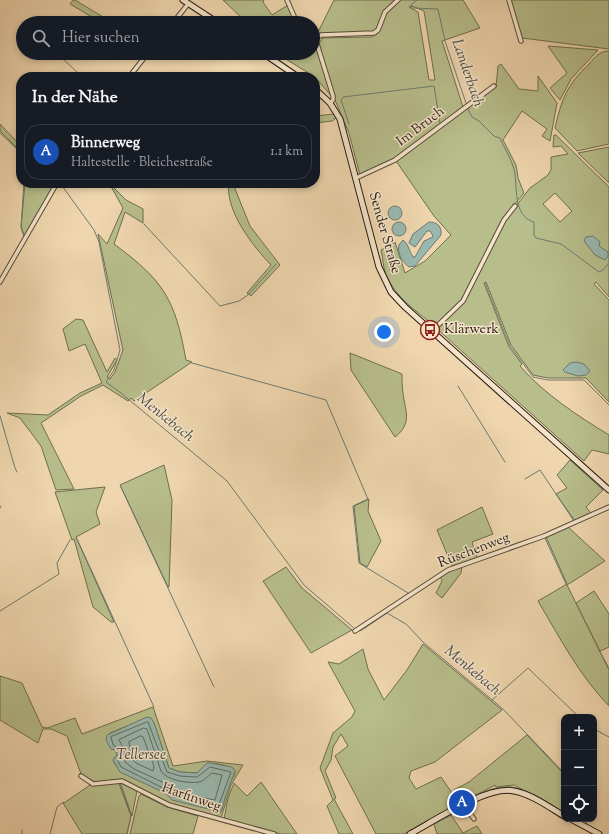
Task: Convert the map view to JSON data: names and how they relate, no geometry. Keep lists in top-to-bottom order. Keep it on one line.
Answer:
{"streets":{"main road":["Sender Straße"],"street":["Im Bruch","Rüschenweg","Harfinweg"]},"crossings":[["Im Bruch","Sender Straße"]],"water":["Landerbach","Menkebach","Tellersee"],"places":{"bus stop":["Klärwerk"]},"page":{"search":"Hier suchen","heading":"In der Nähe","list":[{"mark":"A","name":"Binnerweg","note":"Haltestelle · Bleichestraße","value":"1.1 km"}],"map_buttons":["+","−"],"pins":"A"}}
